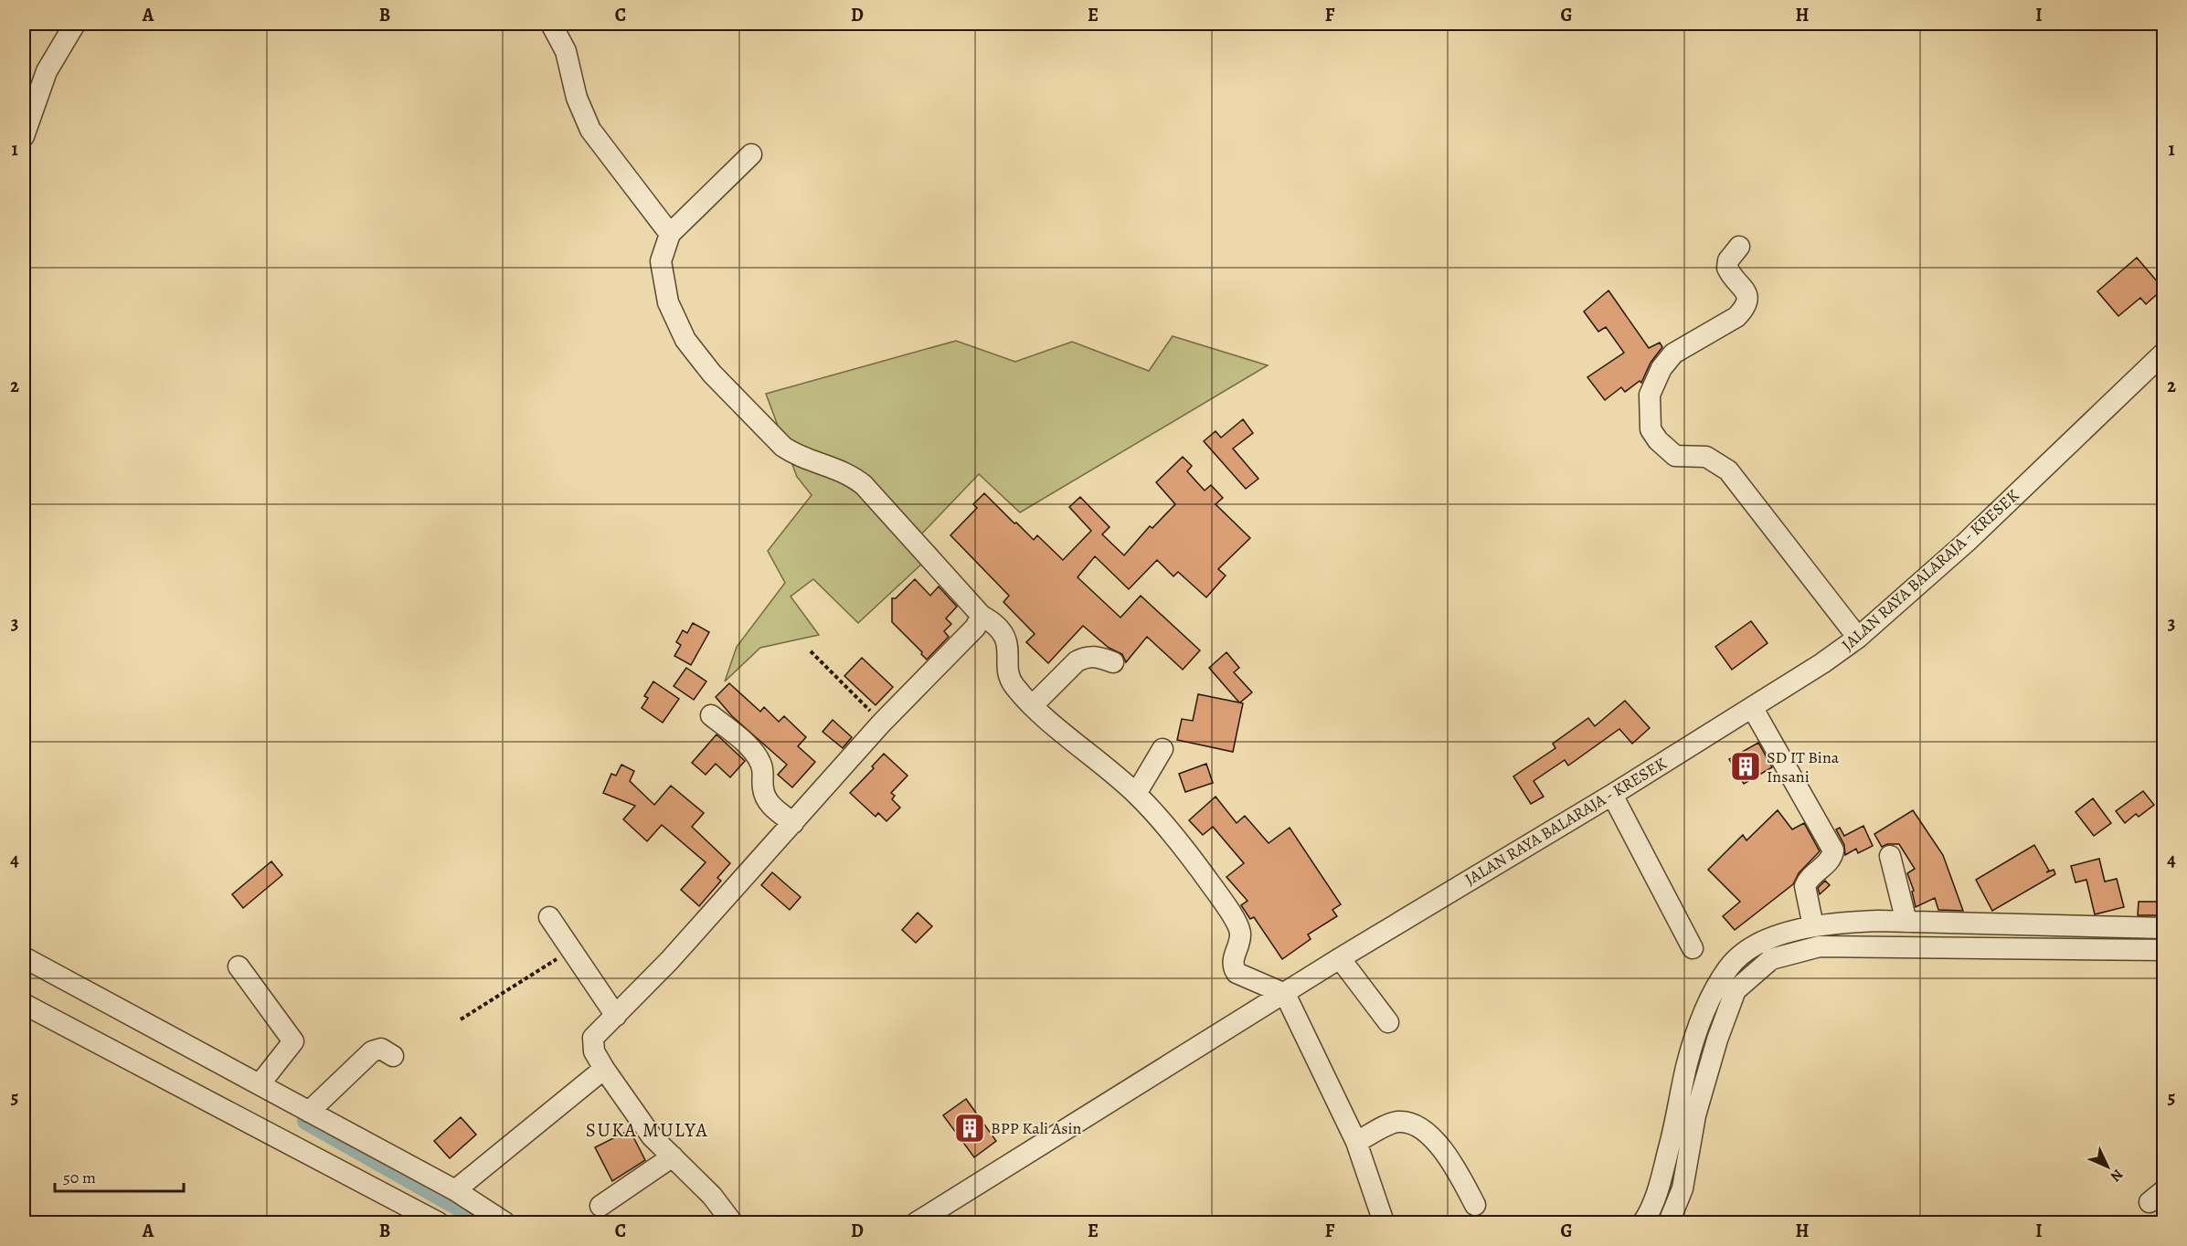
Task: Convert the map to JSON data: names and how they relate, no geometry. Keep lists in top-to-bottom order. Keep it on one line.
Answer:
{"streets":{"street":["JALAN RAYA BALARAJA - KRESEK"]},"districts":["SUKA MULYA"],"places":{"building":["SD IT Bina Insani","BPP Kali Asin"]},"scale_bar":"50 m","north":"bottom right","grid":{"columns":["A","B","C","D","E","F","G","H","I"],"rows":["1","2","3","4","5"]}}
